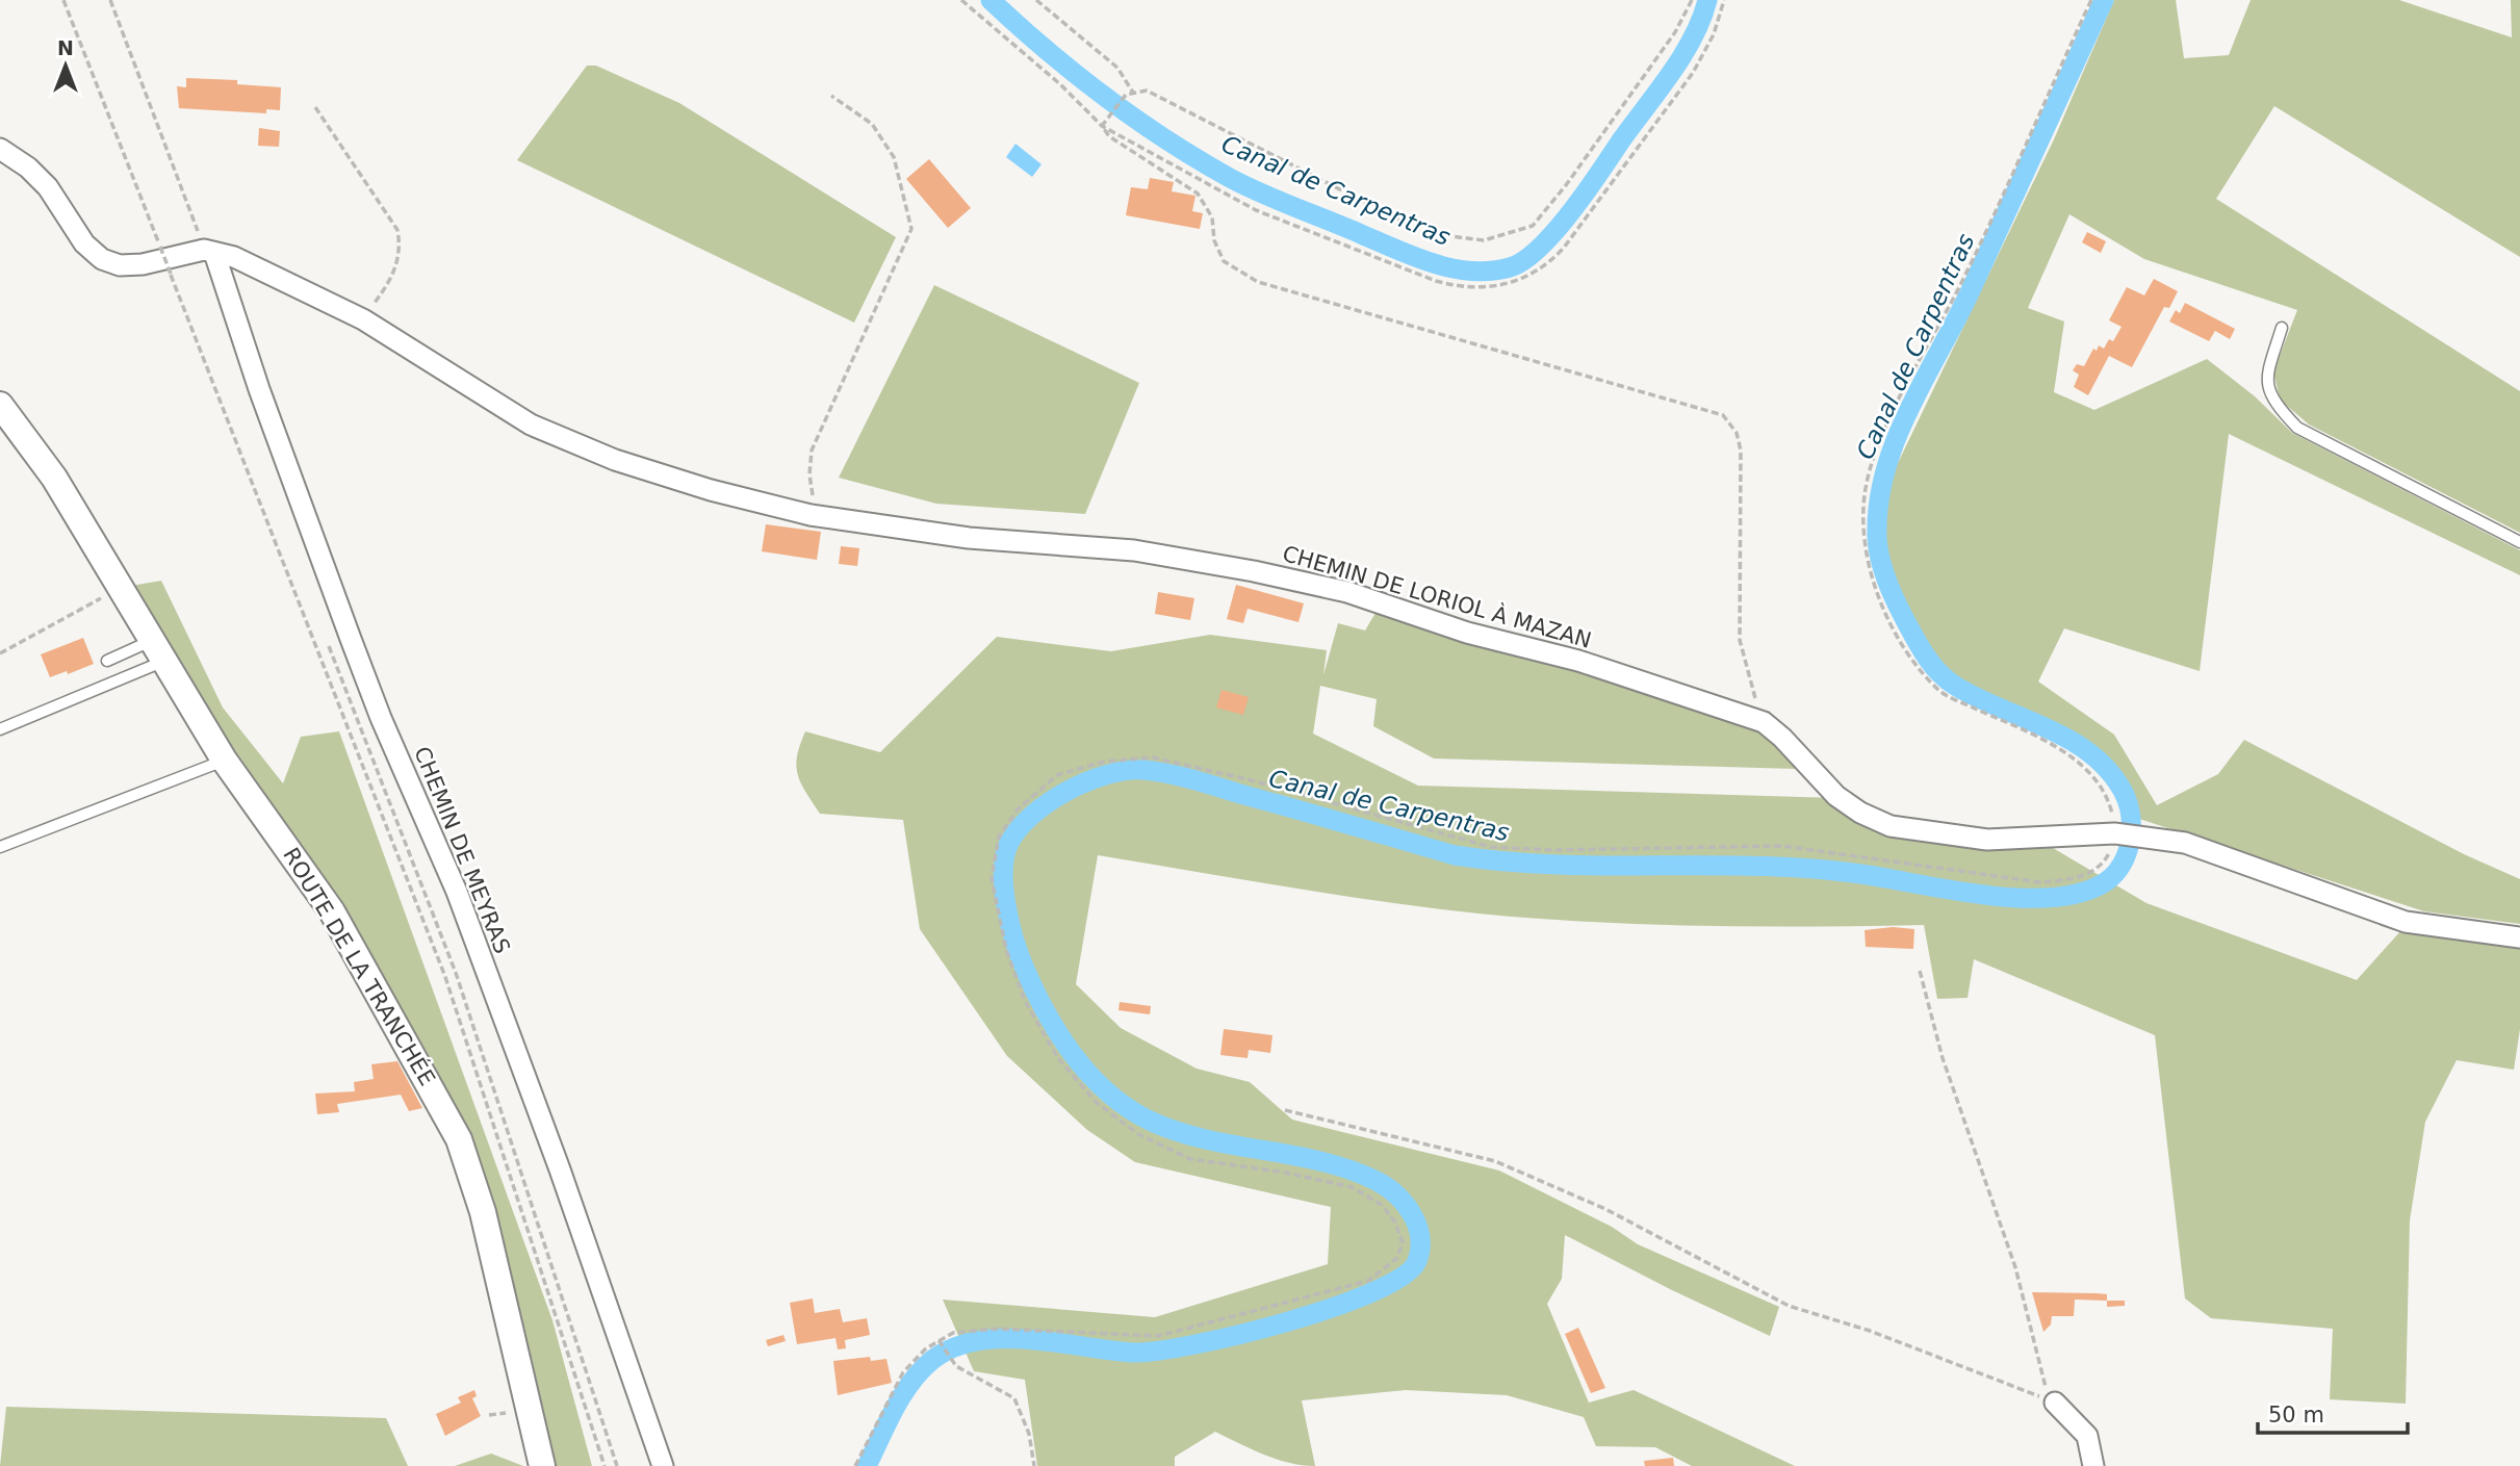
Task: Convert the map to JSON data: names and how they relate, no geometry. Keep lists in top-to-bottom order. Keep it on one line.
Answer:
{"streets":{"street":["CHEMIN DE LORIOL À MAZAN","CHEMIN DE MEYRAS","ROUTE DE LA TRANCHÉE"]},"crossings":[["CHEMIN DE LORIOL À MAZAN","CHEMIN DE MEYRAS"]],"water":["Canal de Carpentras"],"scale_bar":"50 m","north":"top"}
